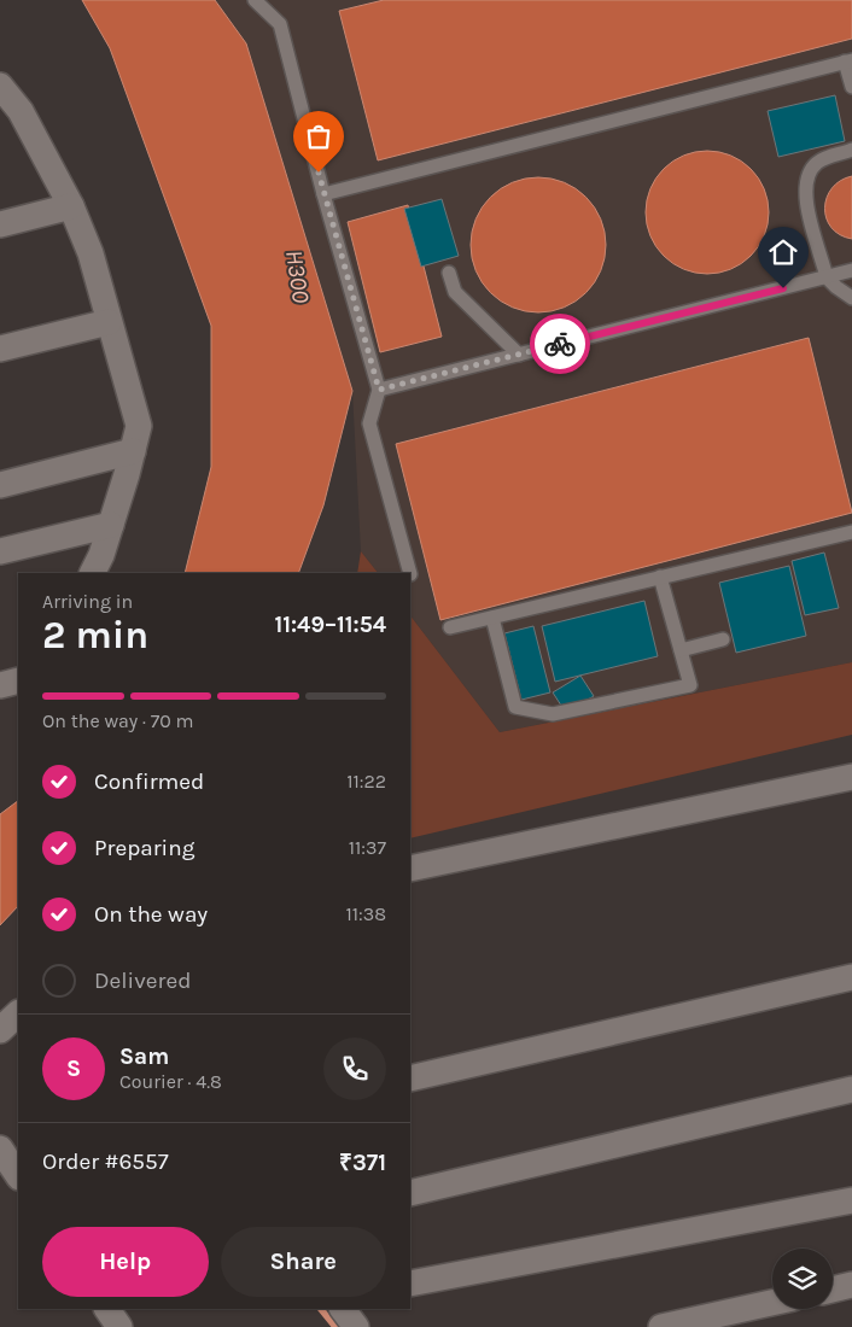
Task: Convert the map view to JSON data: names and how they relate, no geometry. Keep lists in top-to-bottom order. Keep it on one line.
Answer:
{"water":["H300"],"page":{"heading":["2 min","Arriving in","11:49–11:54"],"panel":["Sam","Courier · 4.8","Order #6557","₹371"],"bar":"On the way · 70 m","list":[["Confirmed","11:22"],["Preparing","11:37"],["On the way","11:38"],"Delivered"],"round":"S","buttons":["Help","Share"]}}
